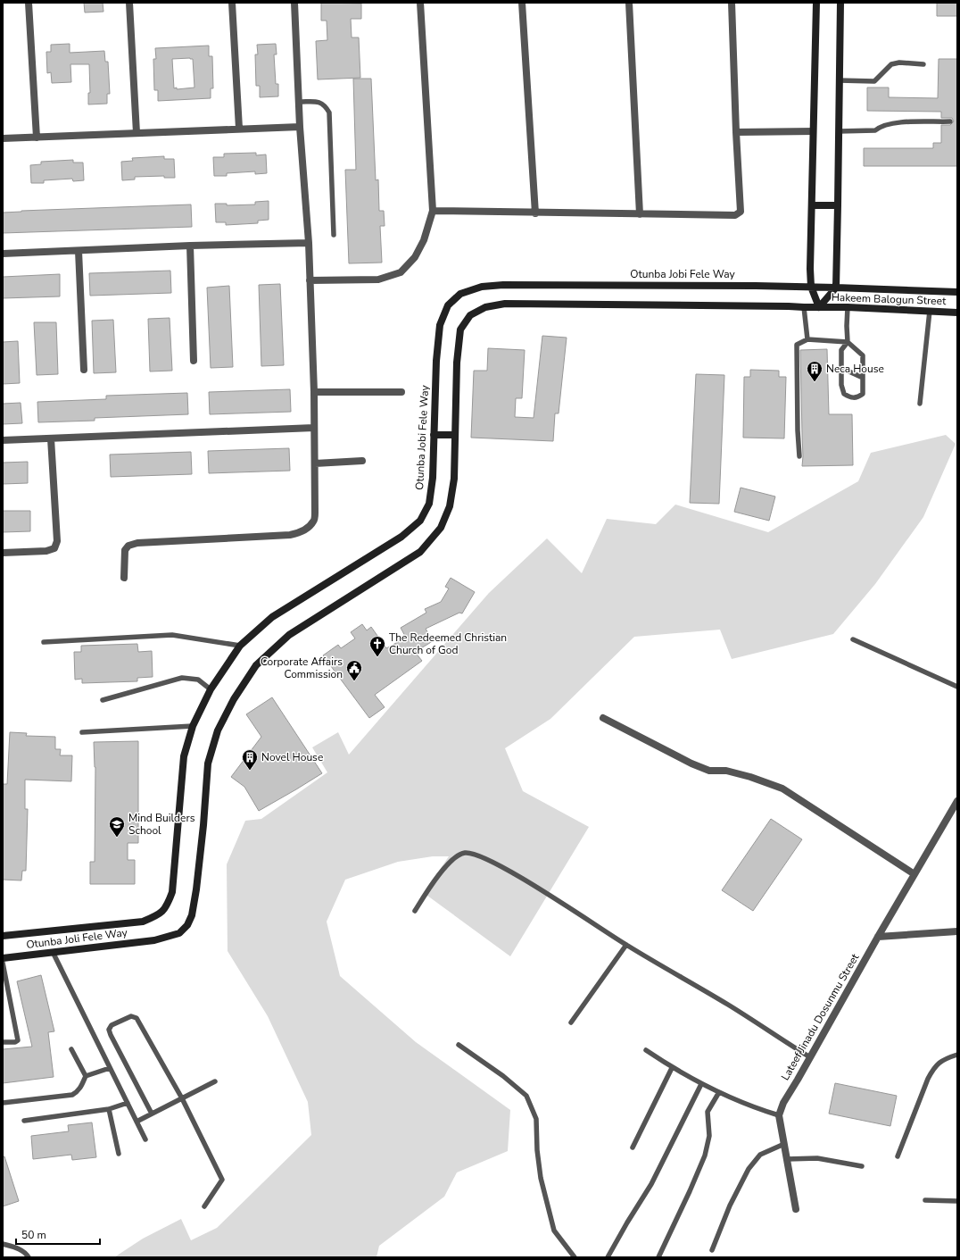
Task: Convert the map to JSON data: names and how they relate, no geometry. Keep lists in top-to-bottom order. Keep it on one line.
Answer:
{"streets":{"street":["Otunba Jobi Fele Way","Hakeem Balogun Street","Otunba Joli Fele Way","Lateef Jinadu Dosunmu Street"]},"crossings":[["Otunba Jobi Fele Way","Hakeem Balogun Street"],["Otunba Jobi Fele Way","Otunba Joli Fele Way"]],"places":{"building":["Neca House","Novel House"],"church":["The Redeemed Christian Church of God"],"public building":["Corporate Affairs Commission"],"school or university":["Mind Builders School"]},"scale_bar":"50 m"}
